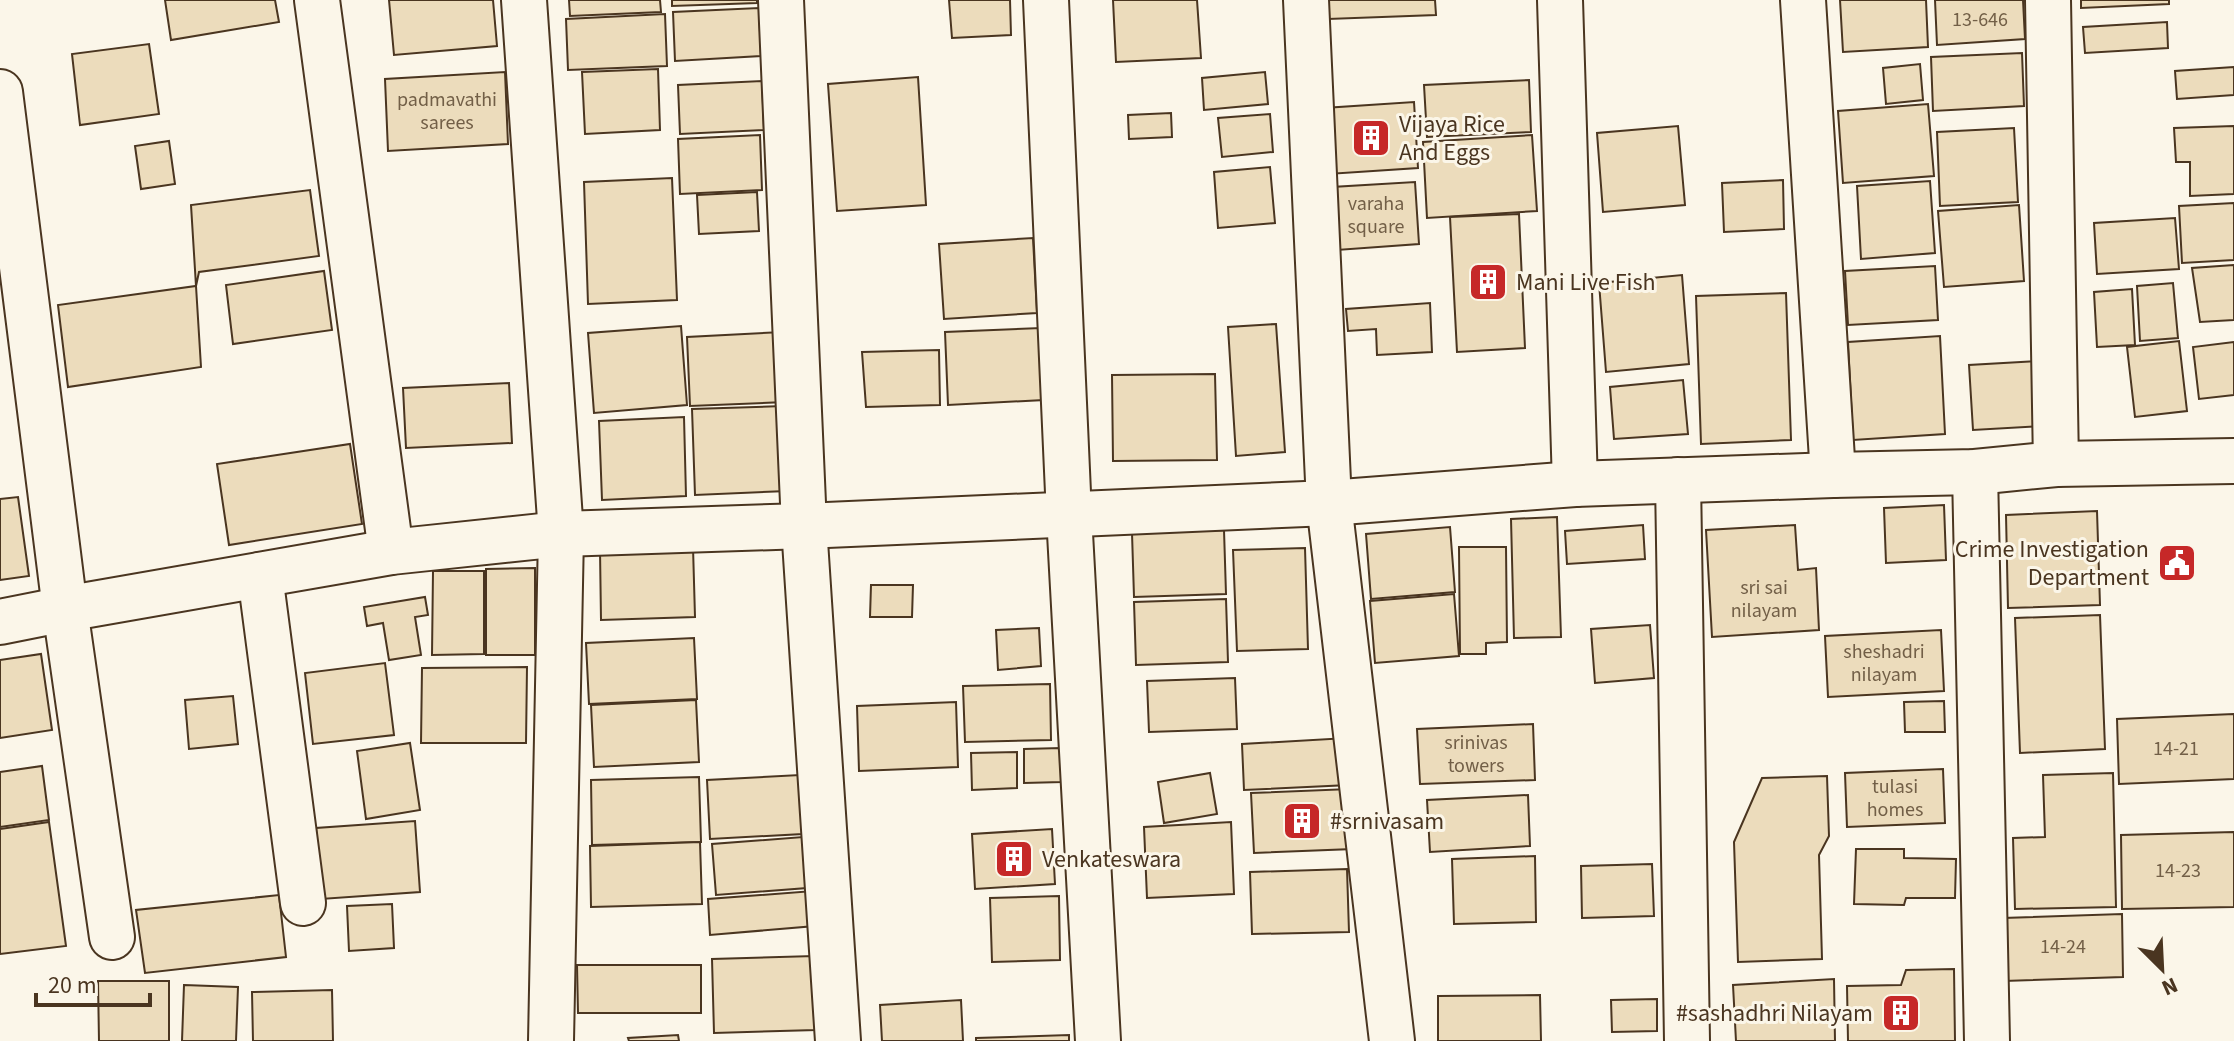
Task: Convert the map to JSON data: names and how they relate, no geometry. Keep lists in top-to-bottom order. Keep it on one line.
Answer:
{"places":{"building":["Vijaya Rice And Eggs","Mani Live Fish","#srnivasam","Venkateswara","#sashadhri Nilayam"],"public building":["Crime Investigation Department"]},"house_numbers":["13-646","padmavathi sarees","varaha square","sri sai nilayam","sheshadri nilayam","srinivas towers","14-21","tulasi homes","14-23","14-24"],"scale_bar":"20 m","north":"bottom right"}
